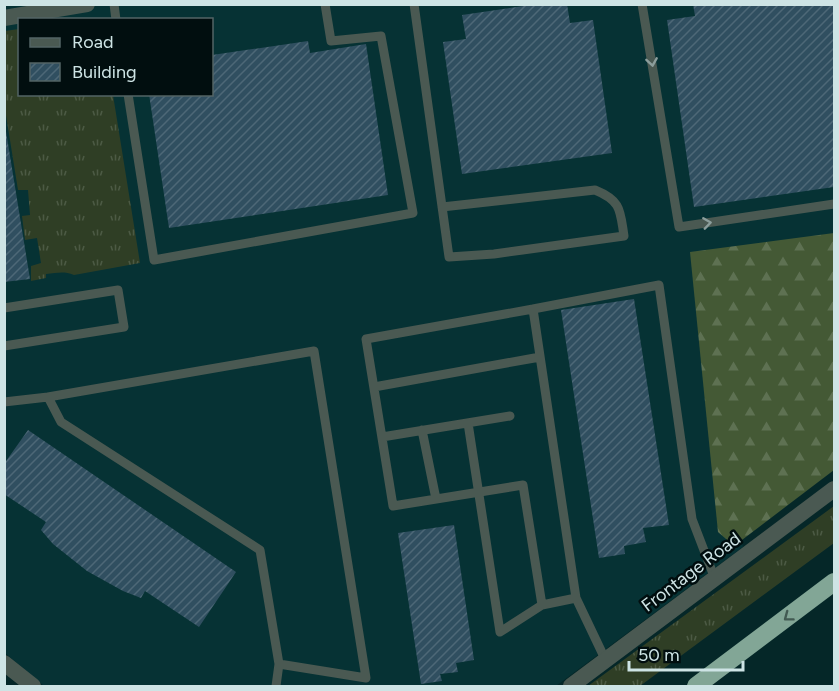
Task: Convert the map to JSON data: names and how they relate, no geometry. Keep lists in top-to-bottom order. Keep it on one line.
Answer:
{"streets":{"street":["Frontage Road"]},"legend":["Road","Building"],"scale_bar":"50 m"}
